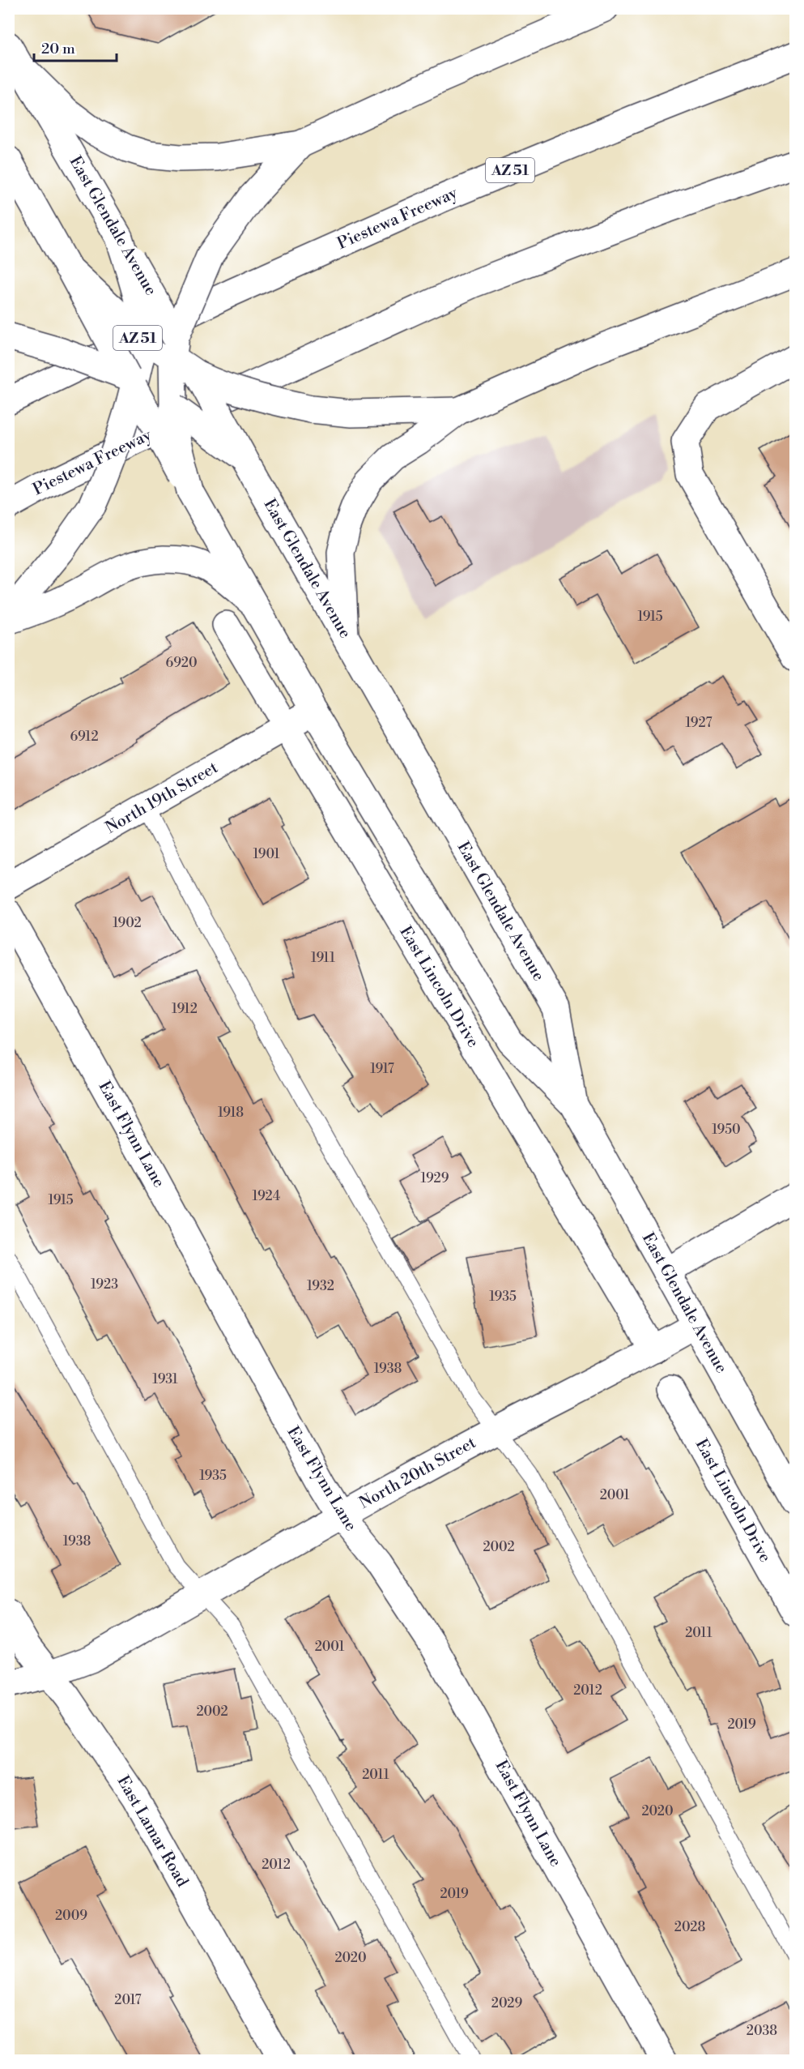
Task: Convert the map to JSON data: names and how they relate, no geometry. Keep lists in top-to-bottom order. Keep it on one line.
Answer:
{"streets":{"main road":["AZ 51","Piestewa Freeway","East Glendale Avenue","North 19th Street","East Lincoln Drive","East Flynn Lane","North 20th Street","East Lamar Road"]},"crossings":[["East Glendale Avenue","North 19th Street"],["East Glendale Avenue","North 20th Street"],["North 19th Street","East Lincoln Drive"],["East Lincoln Drive","North 20th Street"],["East Flynn Lane","North 20th Street"],["North 20th Street","East Lamar Road"]],"house_numbers":["1915","6920","1927","6912","1901","1902","1911","1912","1917","1918","1950","1929","1924","1915","1923","1932","1935","1938","1931","1935","2001","1938","2002","2011","2001","2012","2002","2019","2011","2020","2012","2019","2009","2028","2020","2017","2029","2038"],"scale_bar":"20 m"}
